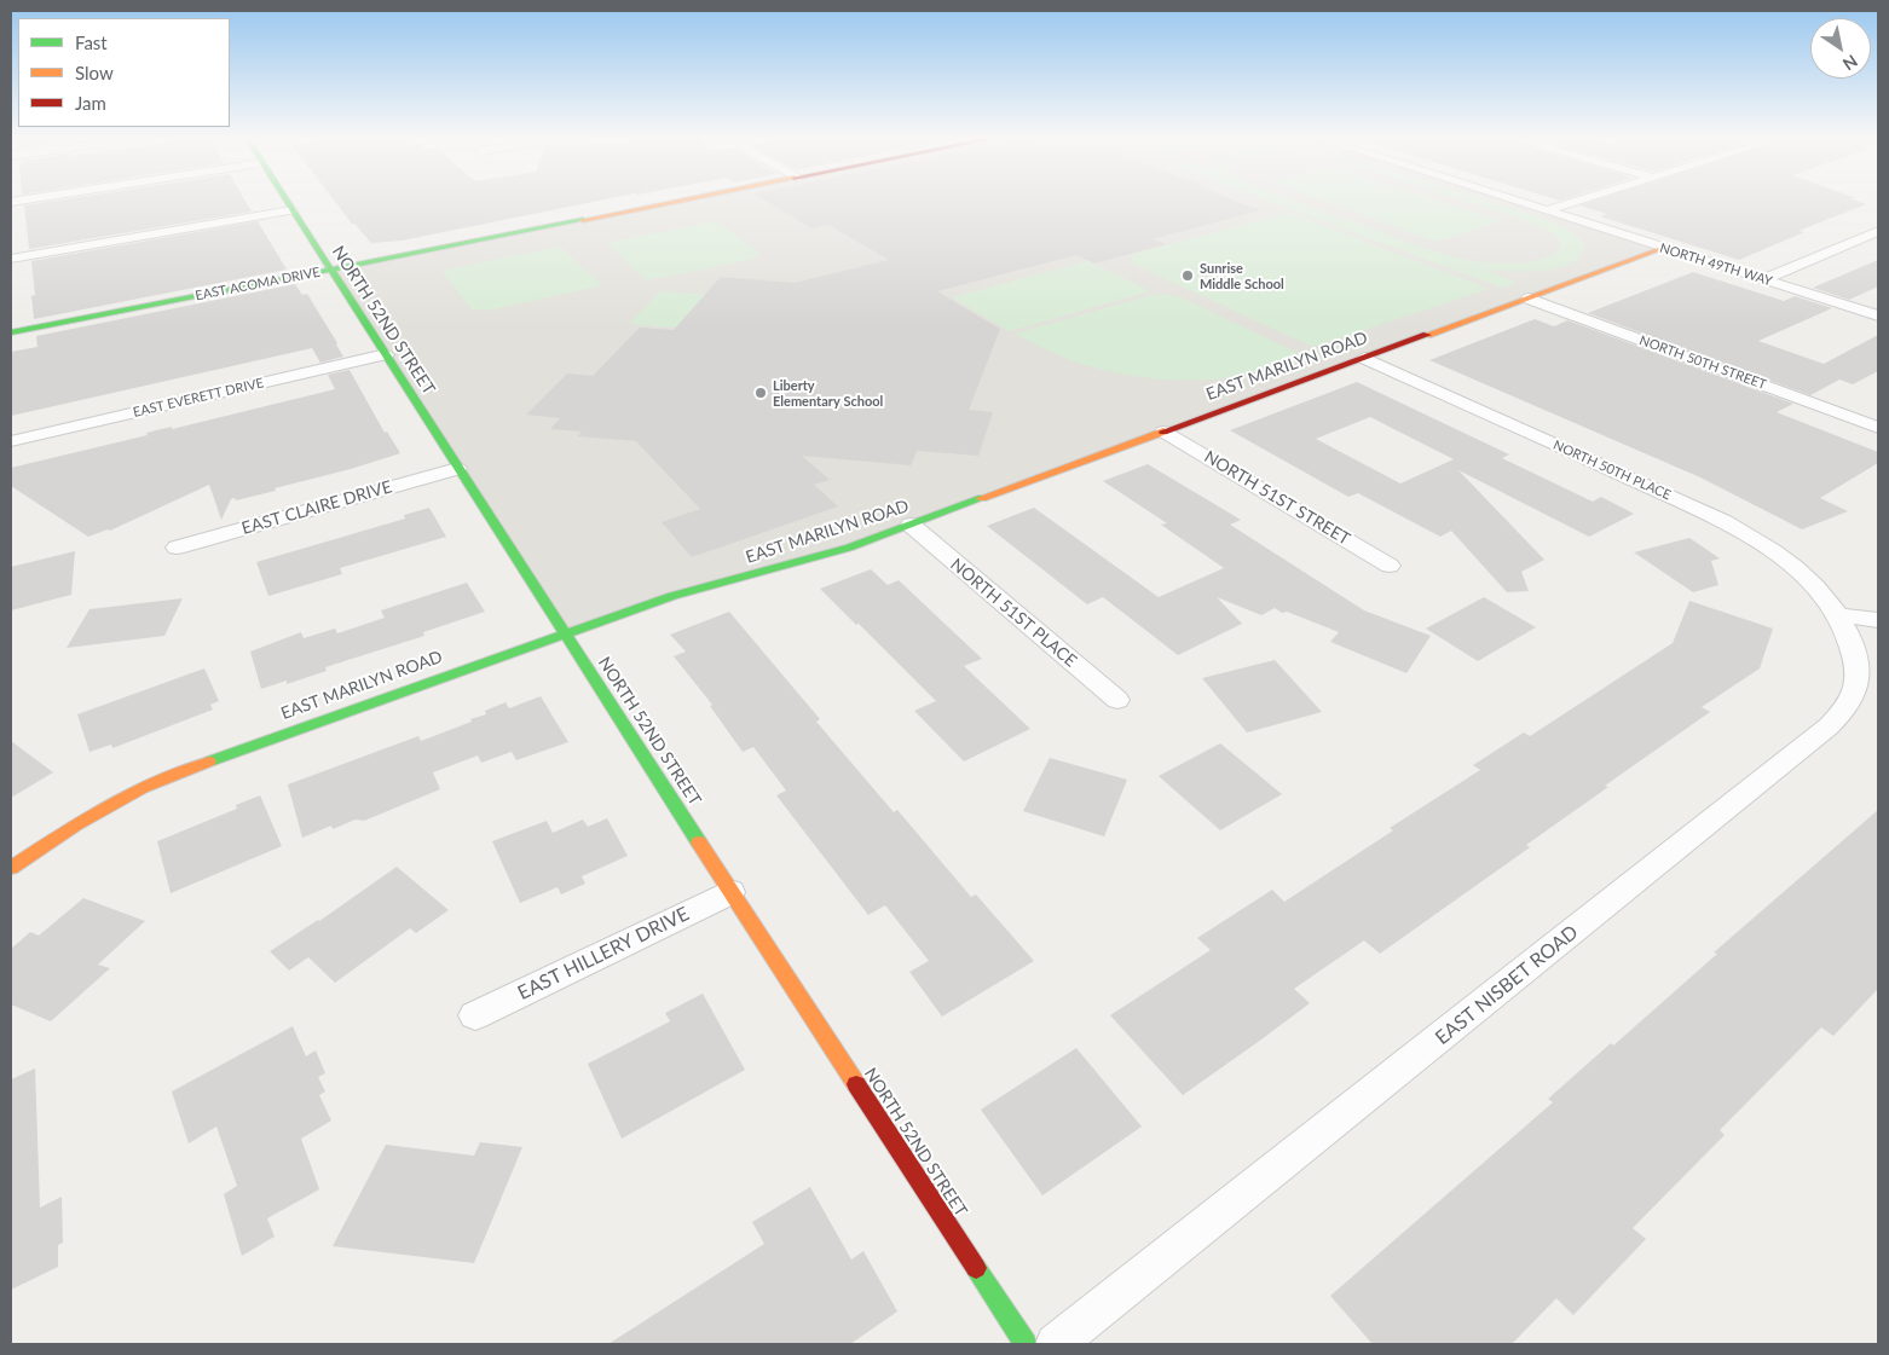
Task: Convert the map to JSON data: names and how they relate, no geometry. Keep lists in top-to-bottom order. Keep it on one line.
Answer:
{"streets":{"street":["NORTH 49TH WAY","EAST ACOMA DRIVE","NORTH 52ND STREET","NORTH 50TH STREET","EAST MARILYN ROAD","EAST EVERETT DRIVE","NORTH 50TH PLACE","NORTH 51ST STREET","EAST CLAIRE DRIVE","NORTH 51ST PLACE","EAST HILLERY DRIVE","EAST NISBET ROAD"]},"crossings":[["NORTH 49TH WAY","EAST MARILYN ROAD"],["EAST ACOMA DRIVE","NORTH 52ND STREET"],["NORTH 52ND STREET","EAST MARILYN ROAD"],["NORTH 52ND STREET","EAST EVERETT DRIVE"],["NORTH 52ND STREET","EAST CLAIRE DRIVE"],["NORTH 52ND STREET","EAST HILLERY DRIVE"],["NORTH 50TH STREET","EAST MARILYN ROAD"],["EAST MARILYN ROAD","NORTH 50TH PLACE"],["EAST MARILYN ROAD","NORTH 51ST STREET"],["EAST MARILYN ROAD","NORTH 51ST PLACE"],["NORTH 50TH PLACE","EAST NISBET ROAD"]],"places":["Sunrise Middle School","Liberty Elementary School"],"legend":["Fast","Slow","Jam"],"north":"bottom right"}
